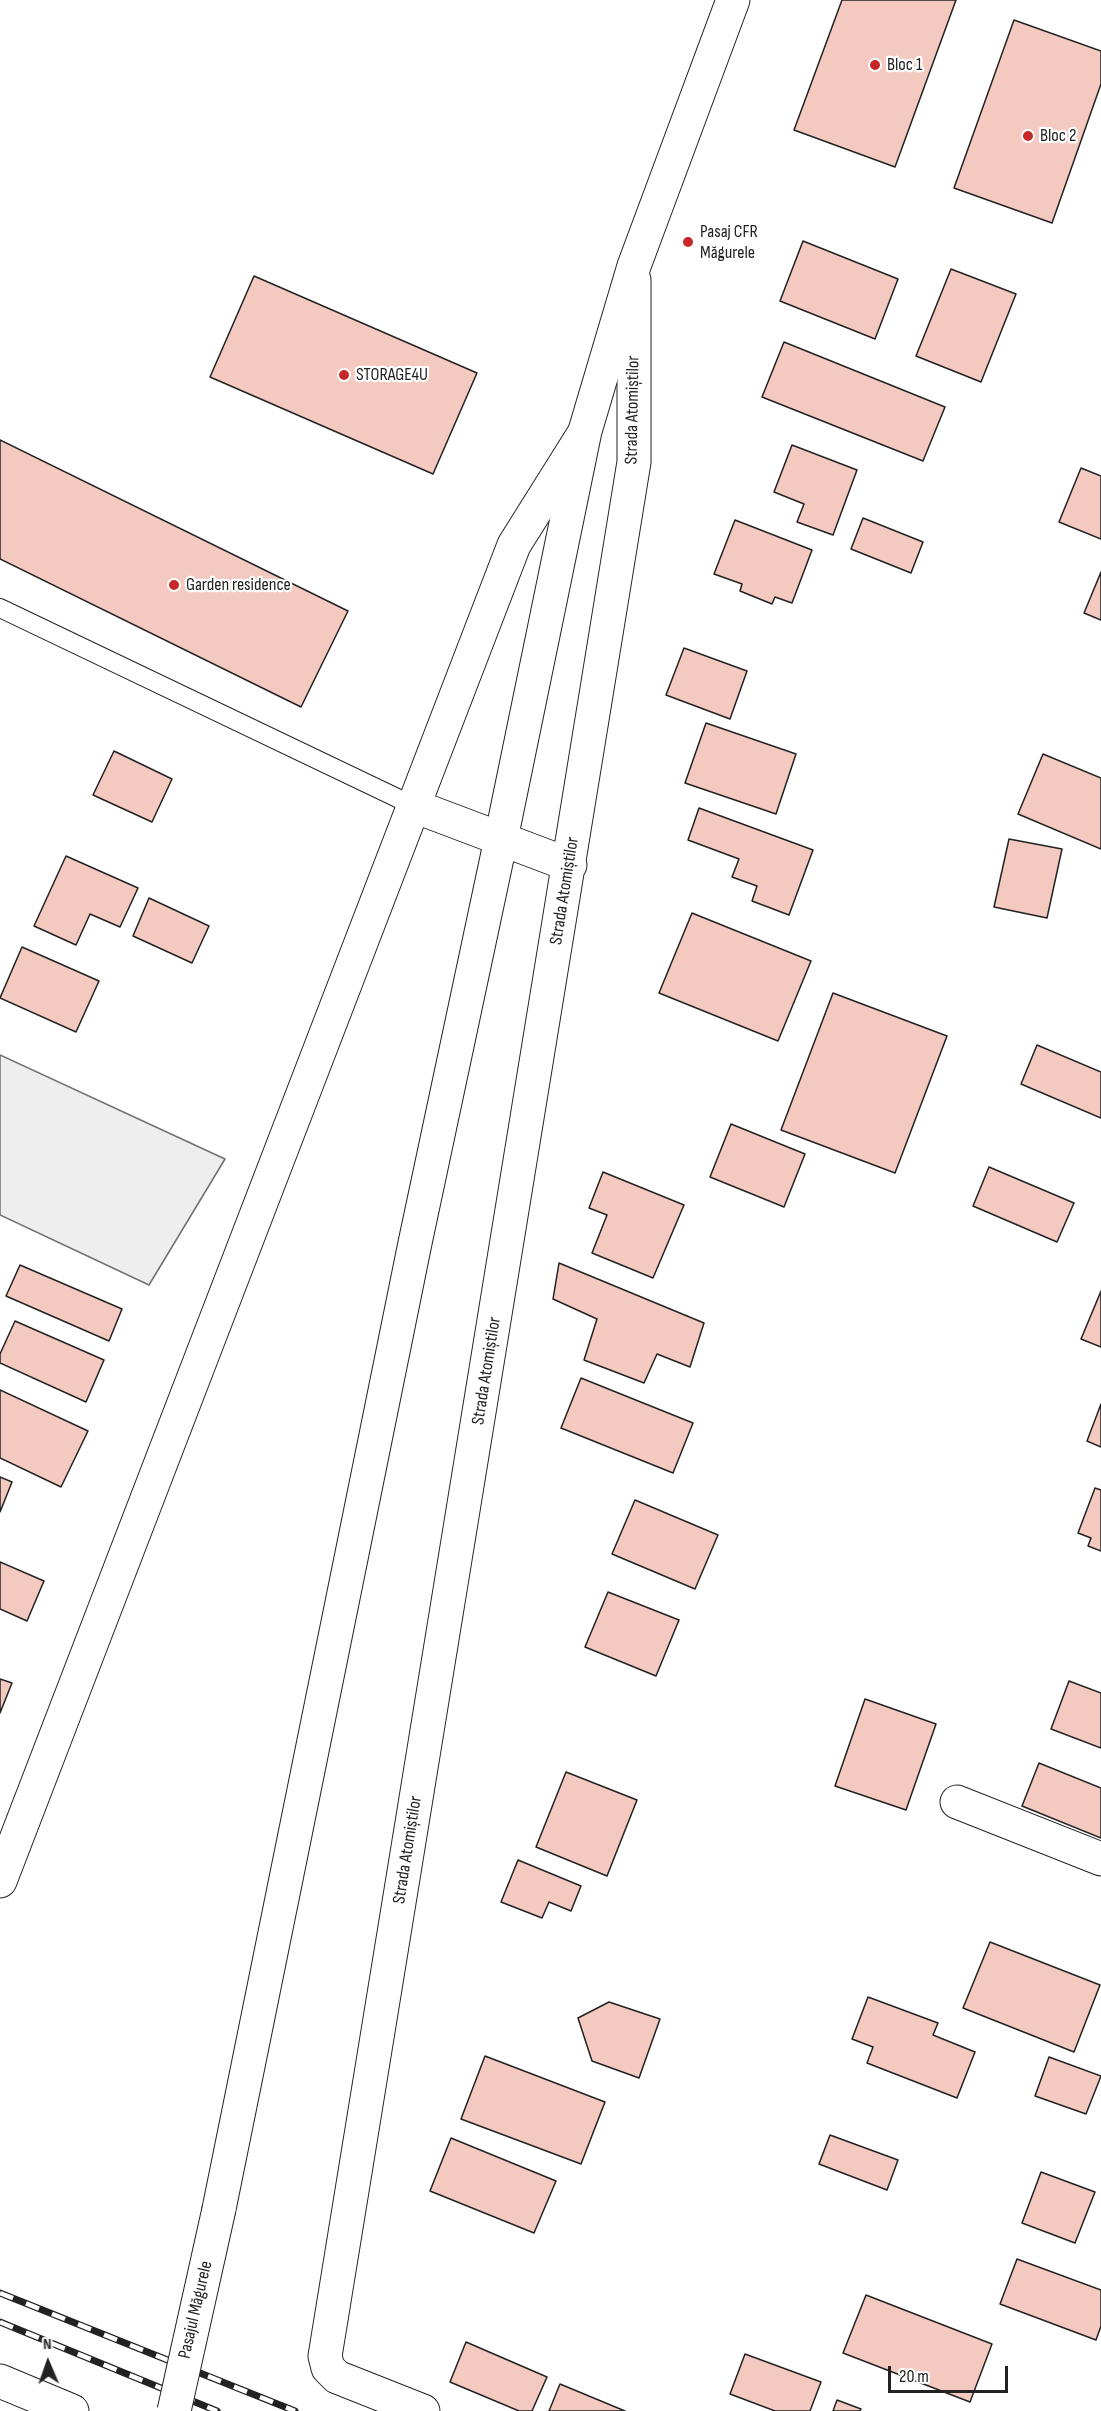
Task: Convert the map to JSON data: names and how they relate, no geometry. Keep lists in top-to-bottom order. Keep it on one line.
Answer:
{"streets":{"street":["Strada Atomiștilor","Pasajul Măgurele"]},"crossings":[["Strada Atomiștilor","Pasajul Măgurele"]],"places":["Bloc 1","Bloc 2","Pasaj CFR Măgurele","STORAGE4U","Garden residence"],"scale_bar":"20 m","north":"top"}
